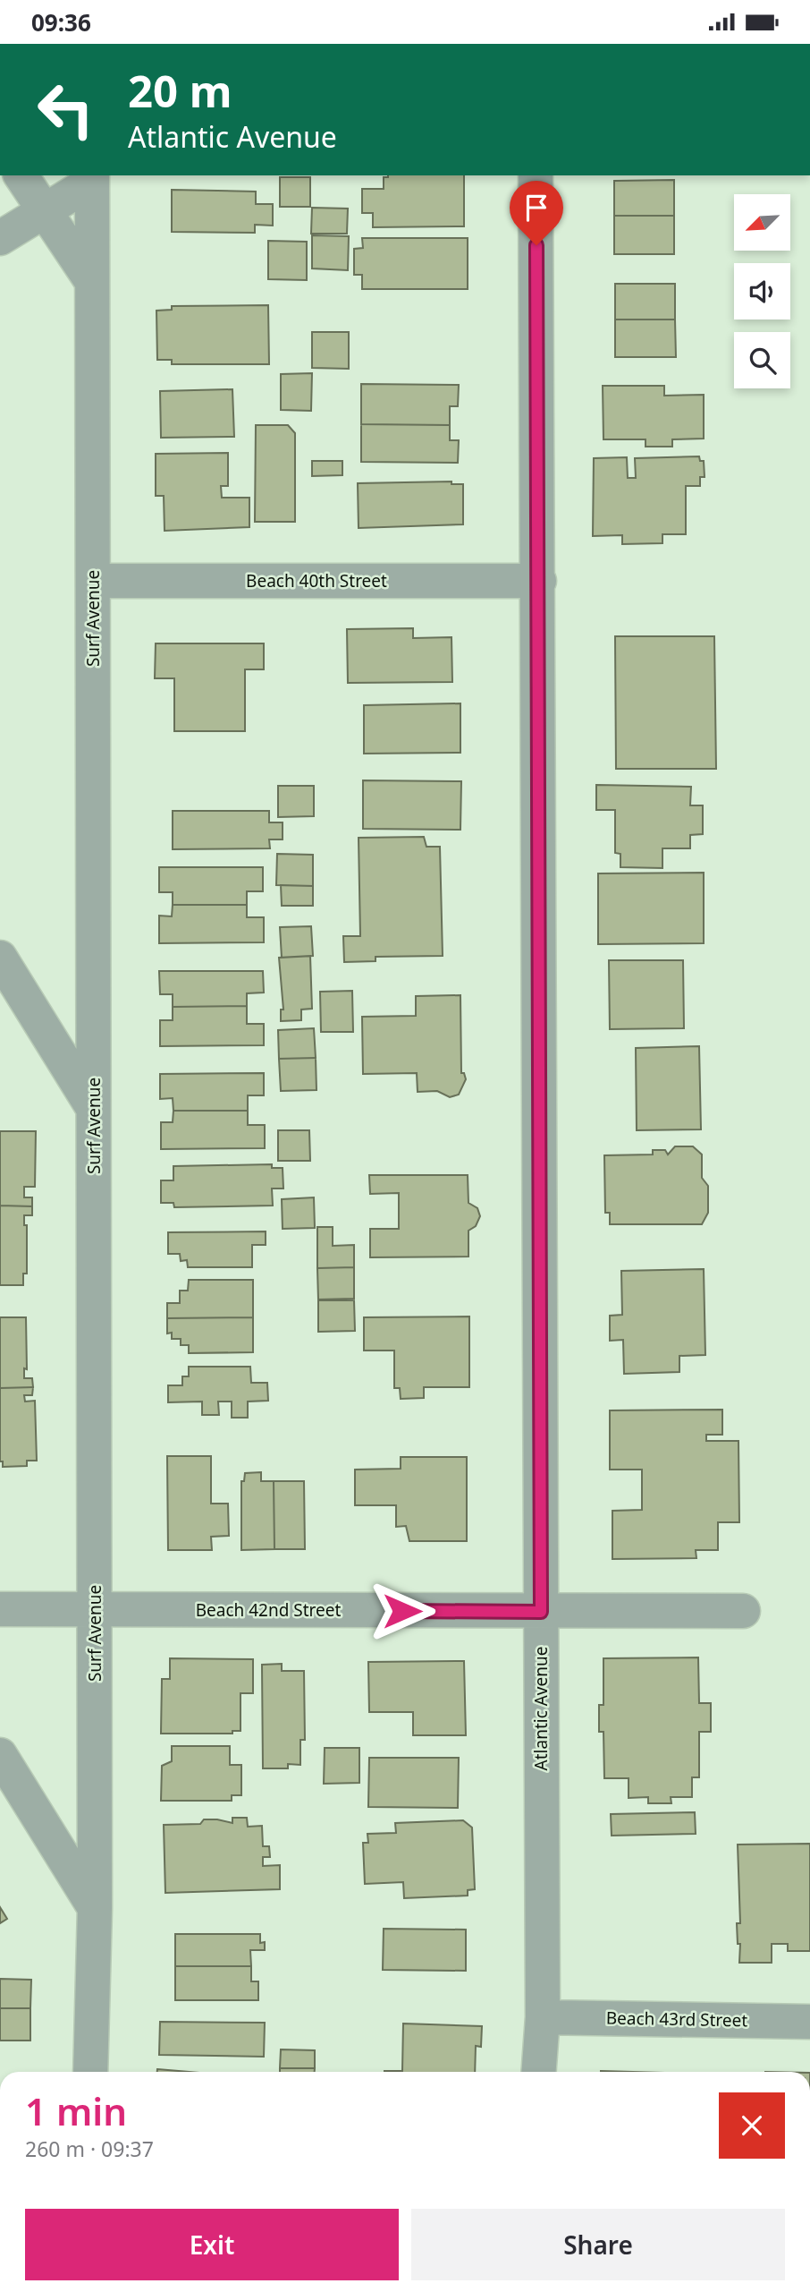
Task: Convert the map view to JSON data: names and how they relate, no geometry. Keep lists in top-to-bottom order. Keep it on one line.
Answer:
{"streets":{"street":["Beach 40th Street","Surf Avenue","Beach 42nd Street","Atlantic Avenue","Beach 43rd Street"]},"crossings":[["Beach 40th Street","Surf Avenue"],["Beach 40th Street","Atlantic Avenue"],["Surf Avenue","Beach 42nd Street"],["Beach 42nd Street","Atlantic Avenue"],["Atlantic Avenue","Beach 43rd Street"]],"north":"bottom left","page":{"status":"09:36","turn":["20 m","Atlantic Avenue"],"heading":["1 min","260 m · 09:37"],"buttons":["Exit","Share"]}}
